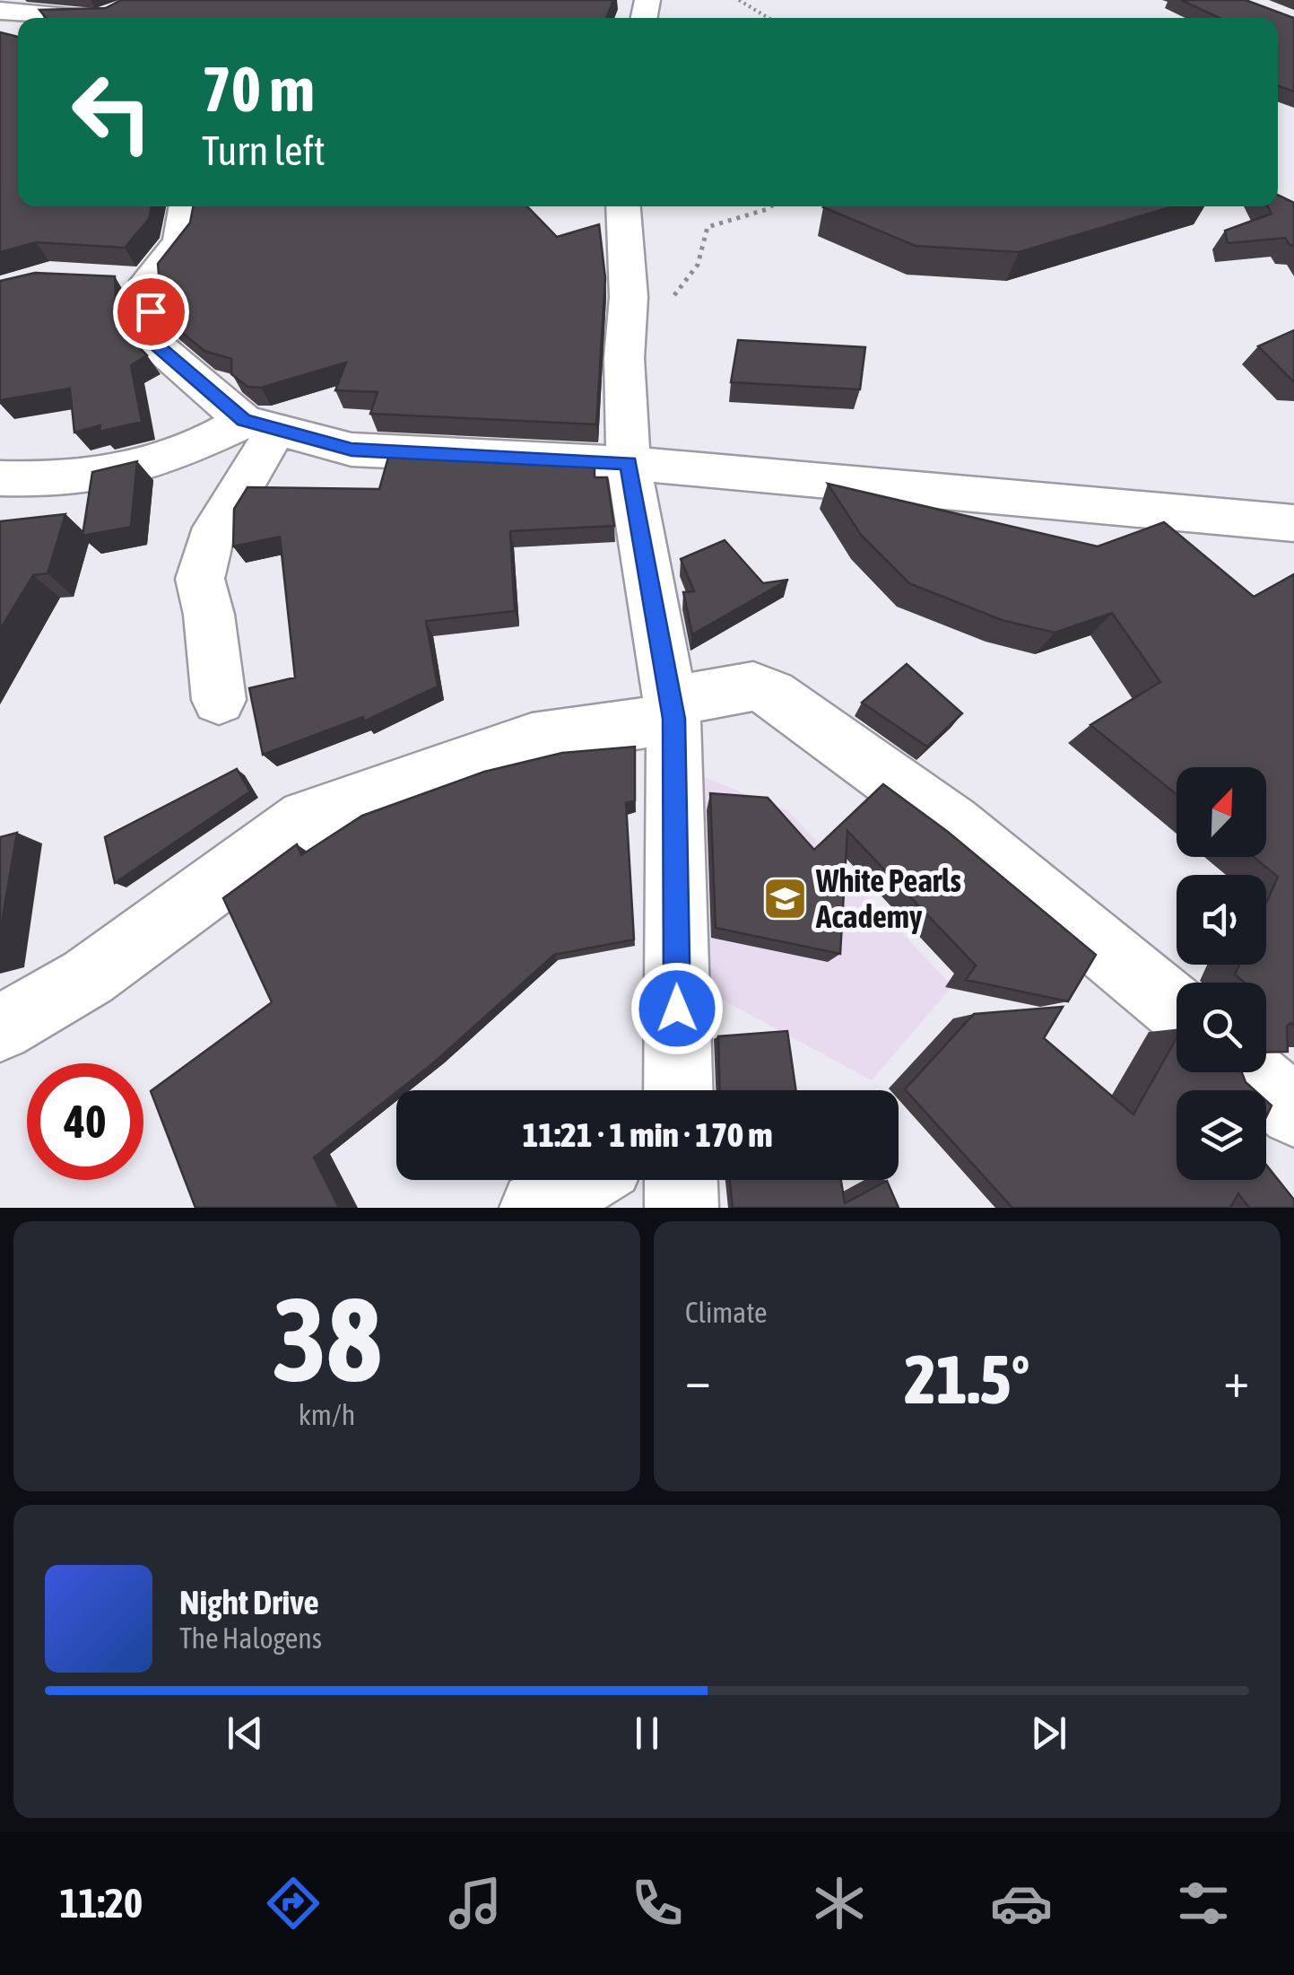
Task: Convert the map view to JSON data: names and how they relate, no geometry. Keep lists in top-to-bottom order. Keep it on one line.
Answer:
{"places":{"school or university":["White Pearls Academy"]},"north":"top right","page":{"turn":["70 m","Turn left"],"limit":"40","trip":"11:21 · 1 min · 170 m","tile":[["38","km/h"],"Climate"],"heat":["−","21.5°","+"],"song":["Night Drive","The Halogens"],"tabs":"11:20"}}
